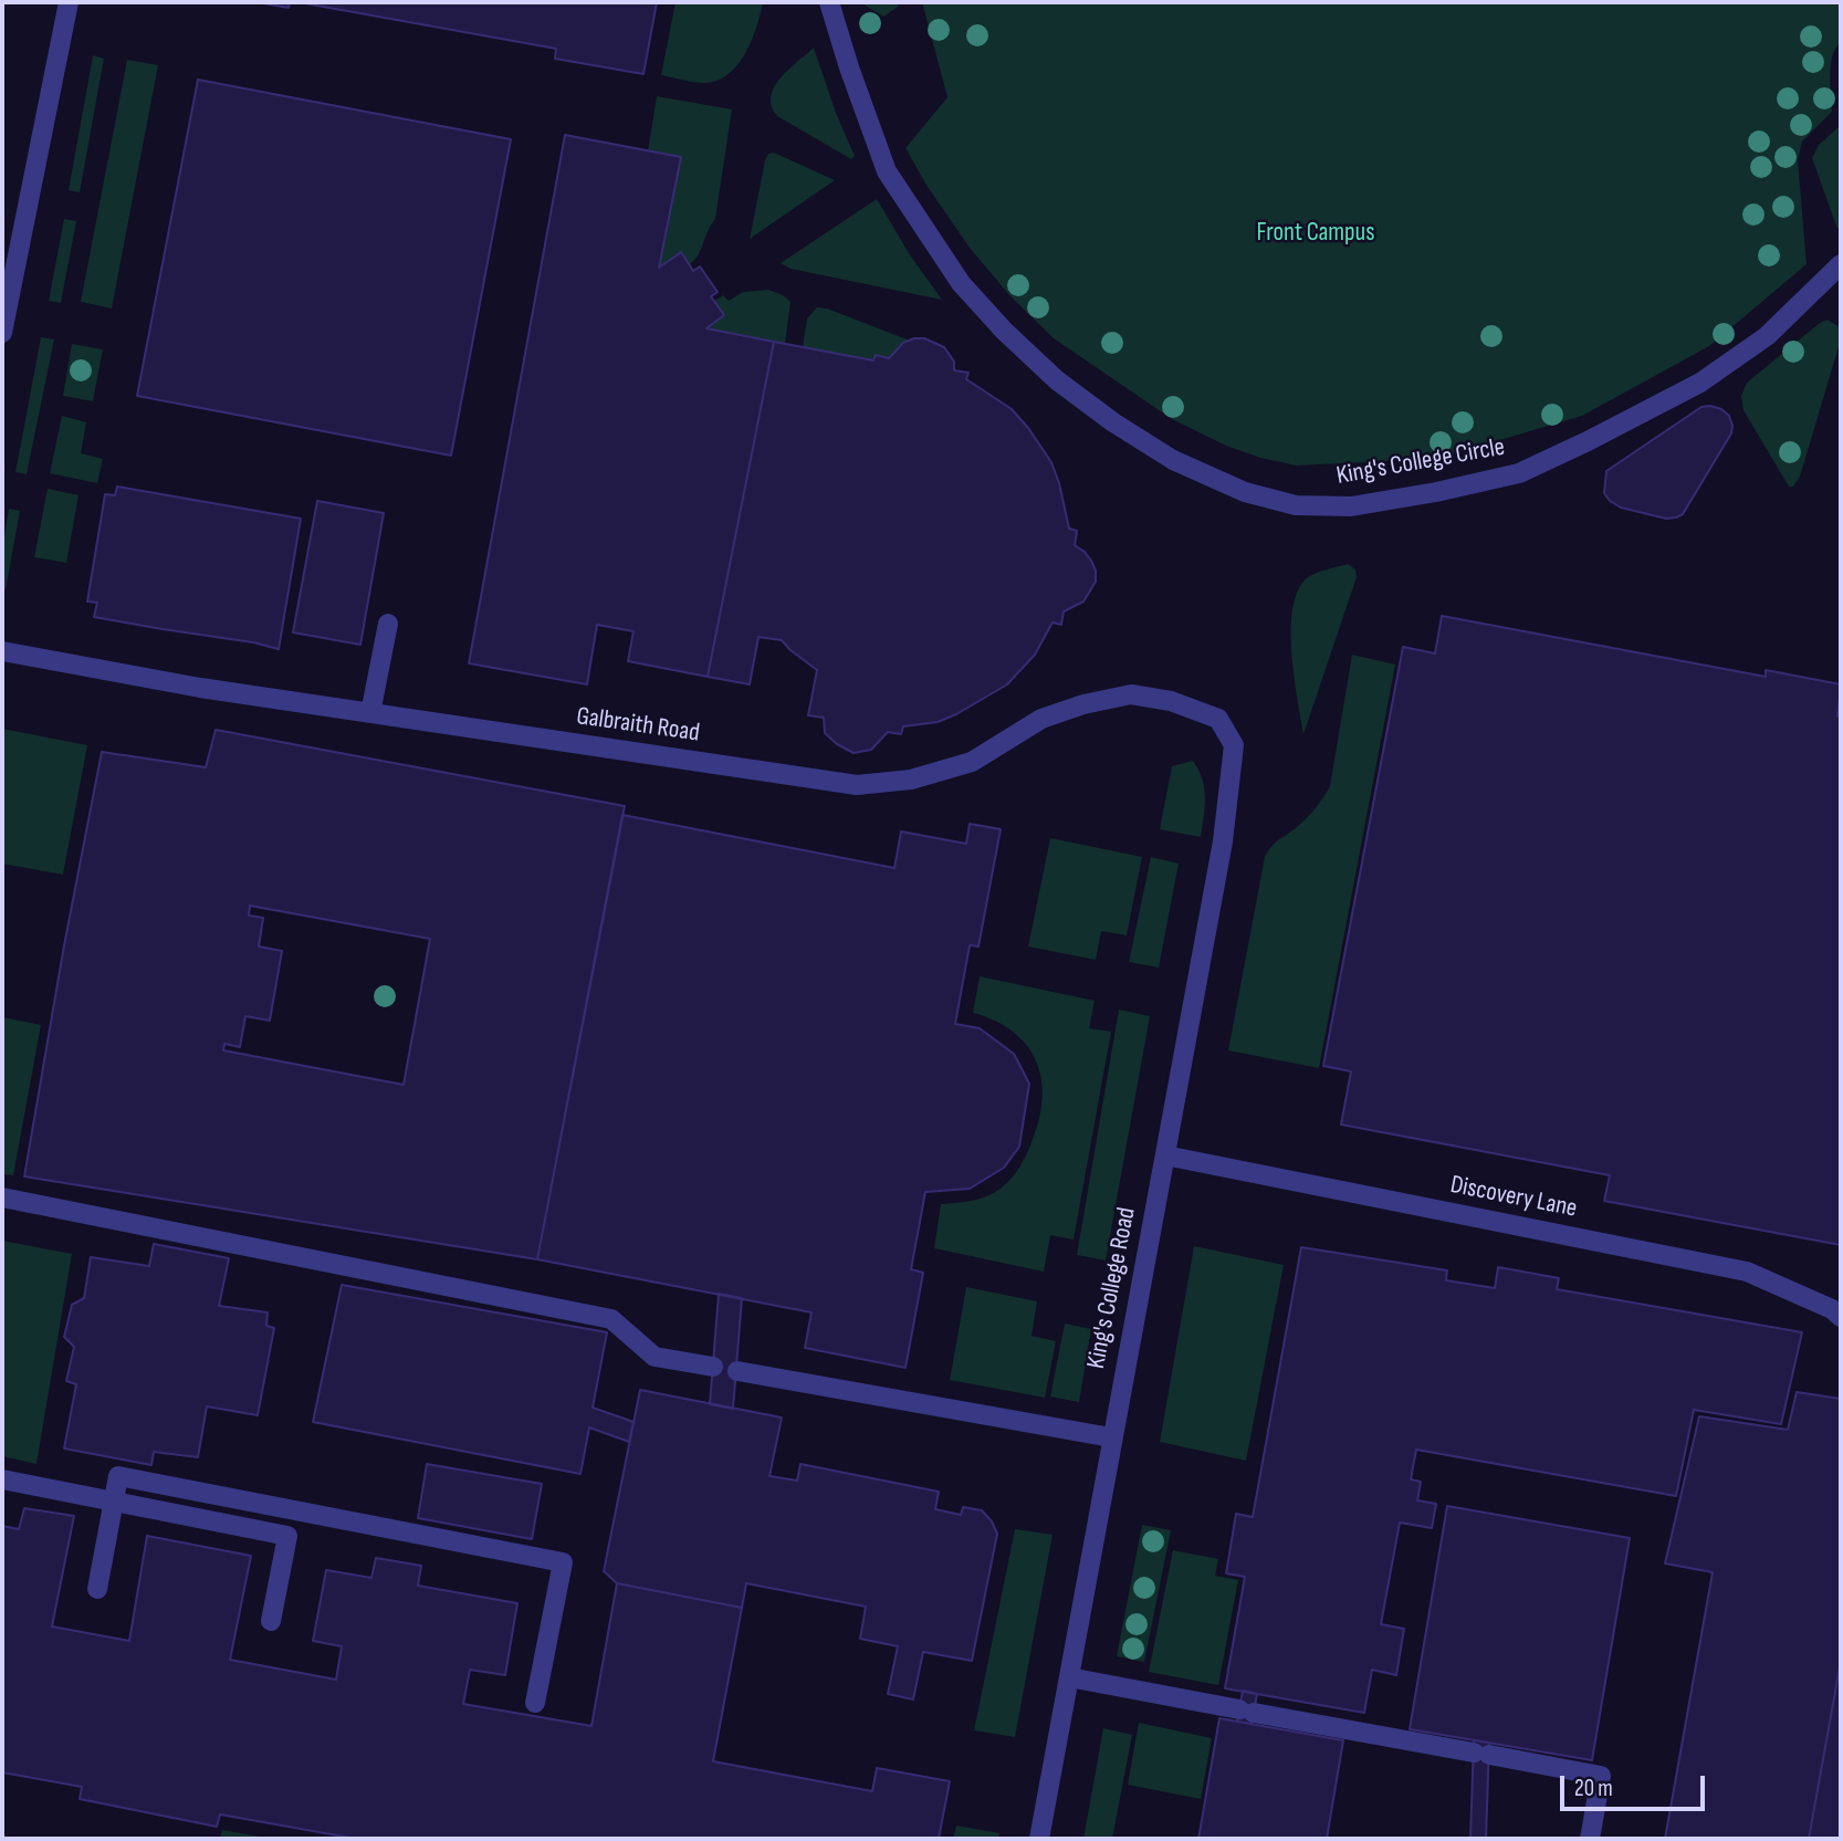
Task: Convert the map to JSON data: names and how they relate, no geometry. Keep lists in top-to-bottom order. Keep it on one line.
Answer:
{"streets":{"street":["King's College Circle","Galbraith Road","Discovery Lane","King's College Road"]},"crossings":[["Galbraith Road","King's College Road"],["Discovery Lane","King's College Road"]],"parks":["Front Campus"],"scale_bar":"20 m"}
